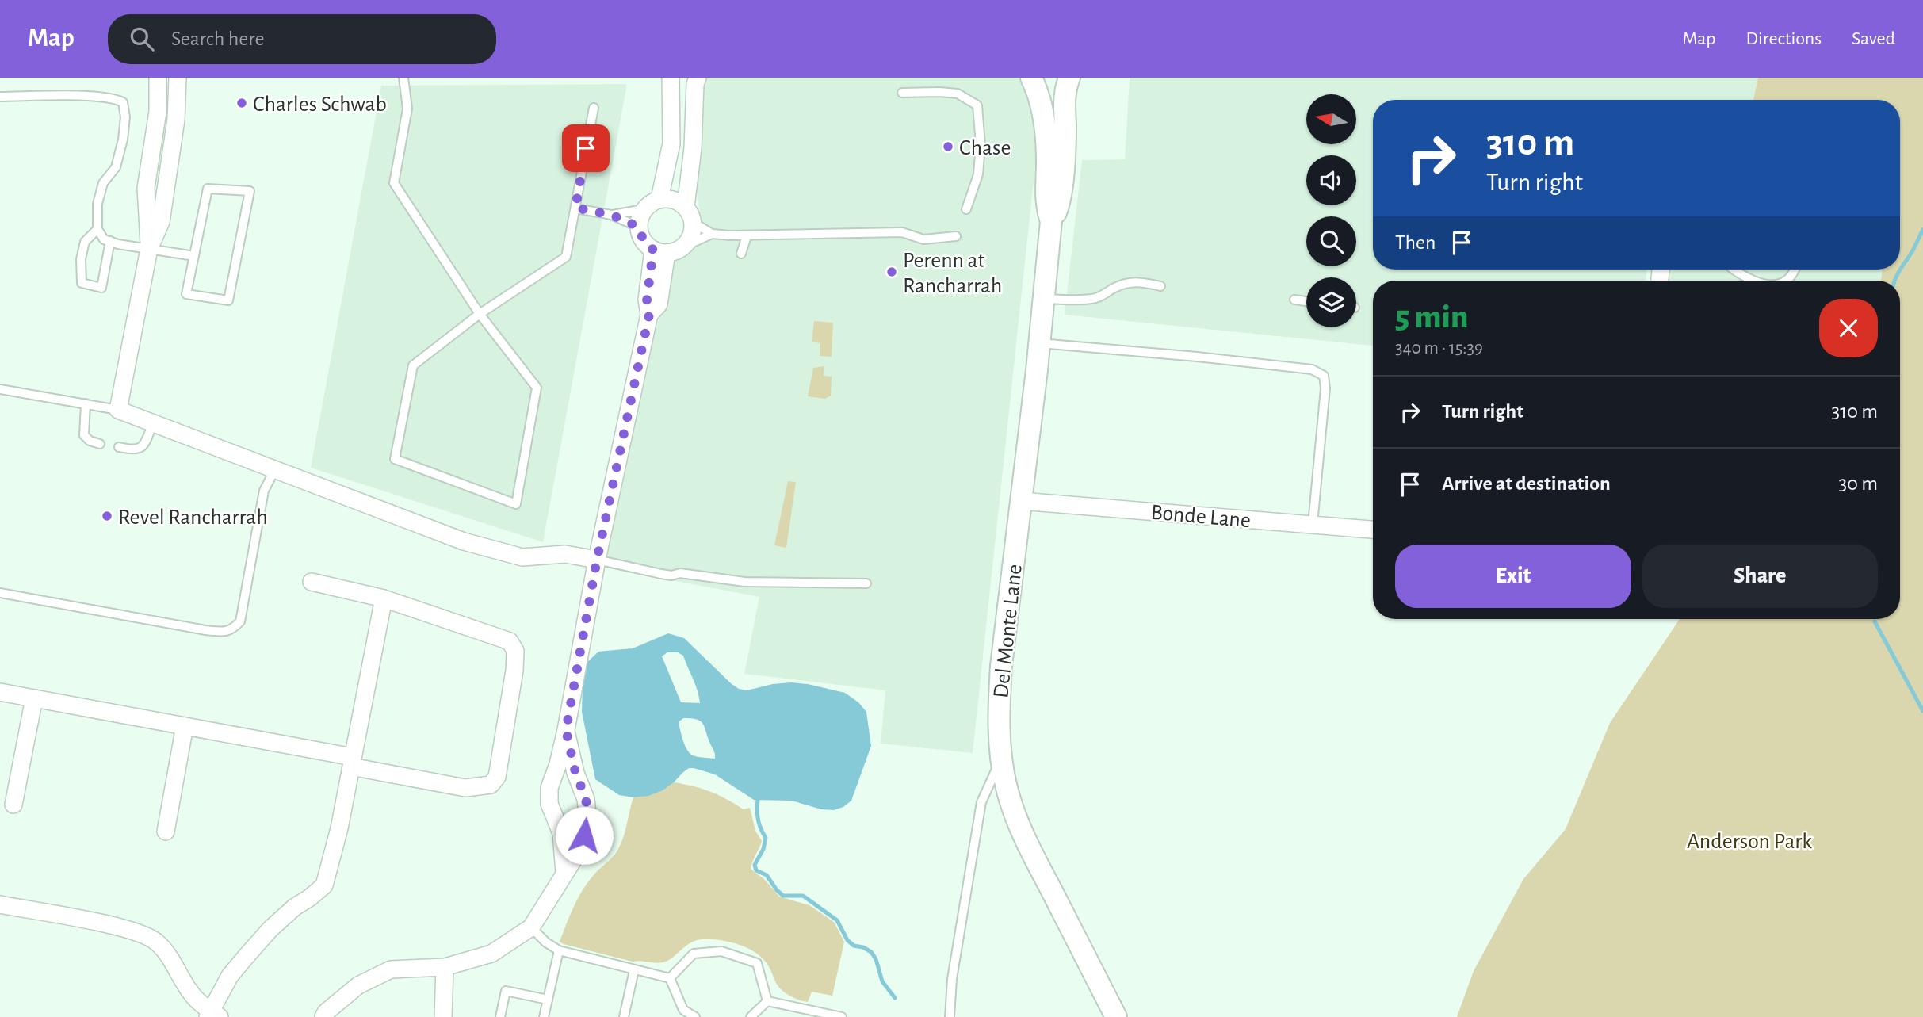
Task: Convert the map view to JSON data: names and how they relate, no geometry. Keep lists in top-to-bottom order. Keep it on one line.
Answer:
{"streets":{"street":["Bonde Lane","Del Monte Lane"]},"crossings":[["Bonde Lane","Del Monte Lane"]],"parks":["Anderson Park"],"places":["Charles Schwab","Chase","Perenn at Rancharrah","Revel Rancharrah"],"north":"left","page":{"header":"Map","search":"Search here","nav":["Map","Directions","Saved"],"turn":["310 m","Turn right"],"then":"Then","heading":["5 min","340 m · 15:39"],"list":[{"name":"Turn right","value":"310 m"},{"name":"Arrive at destination","value":"30 m"}],"buttons":["Exit","Share"]}}
